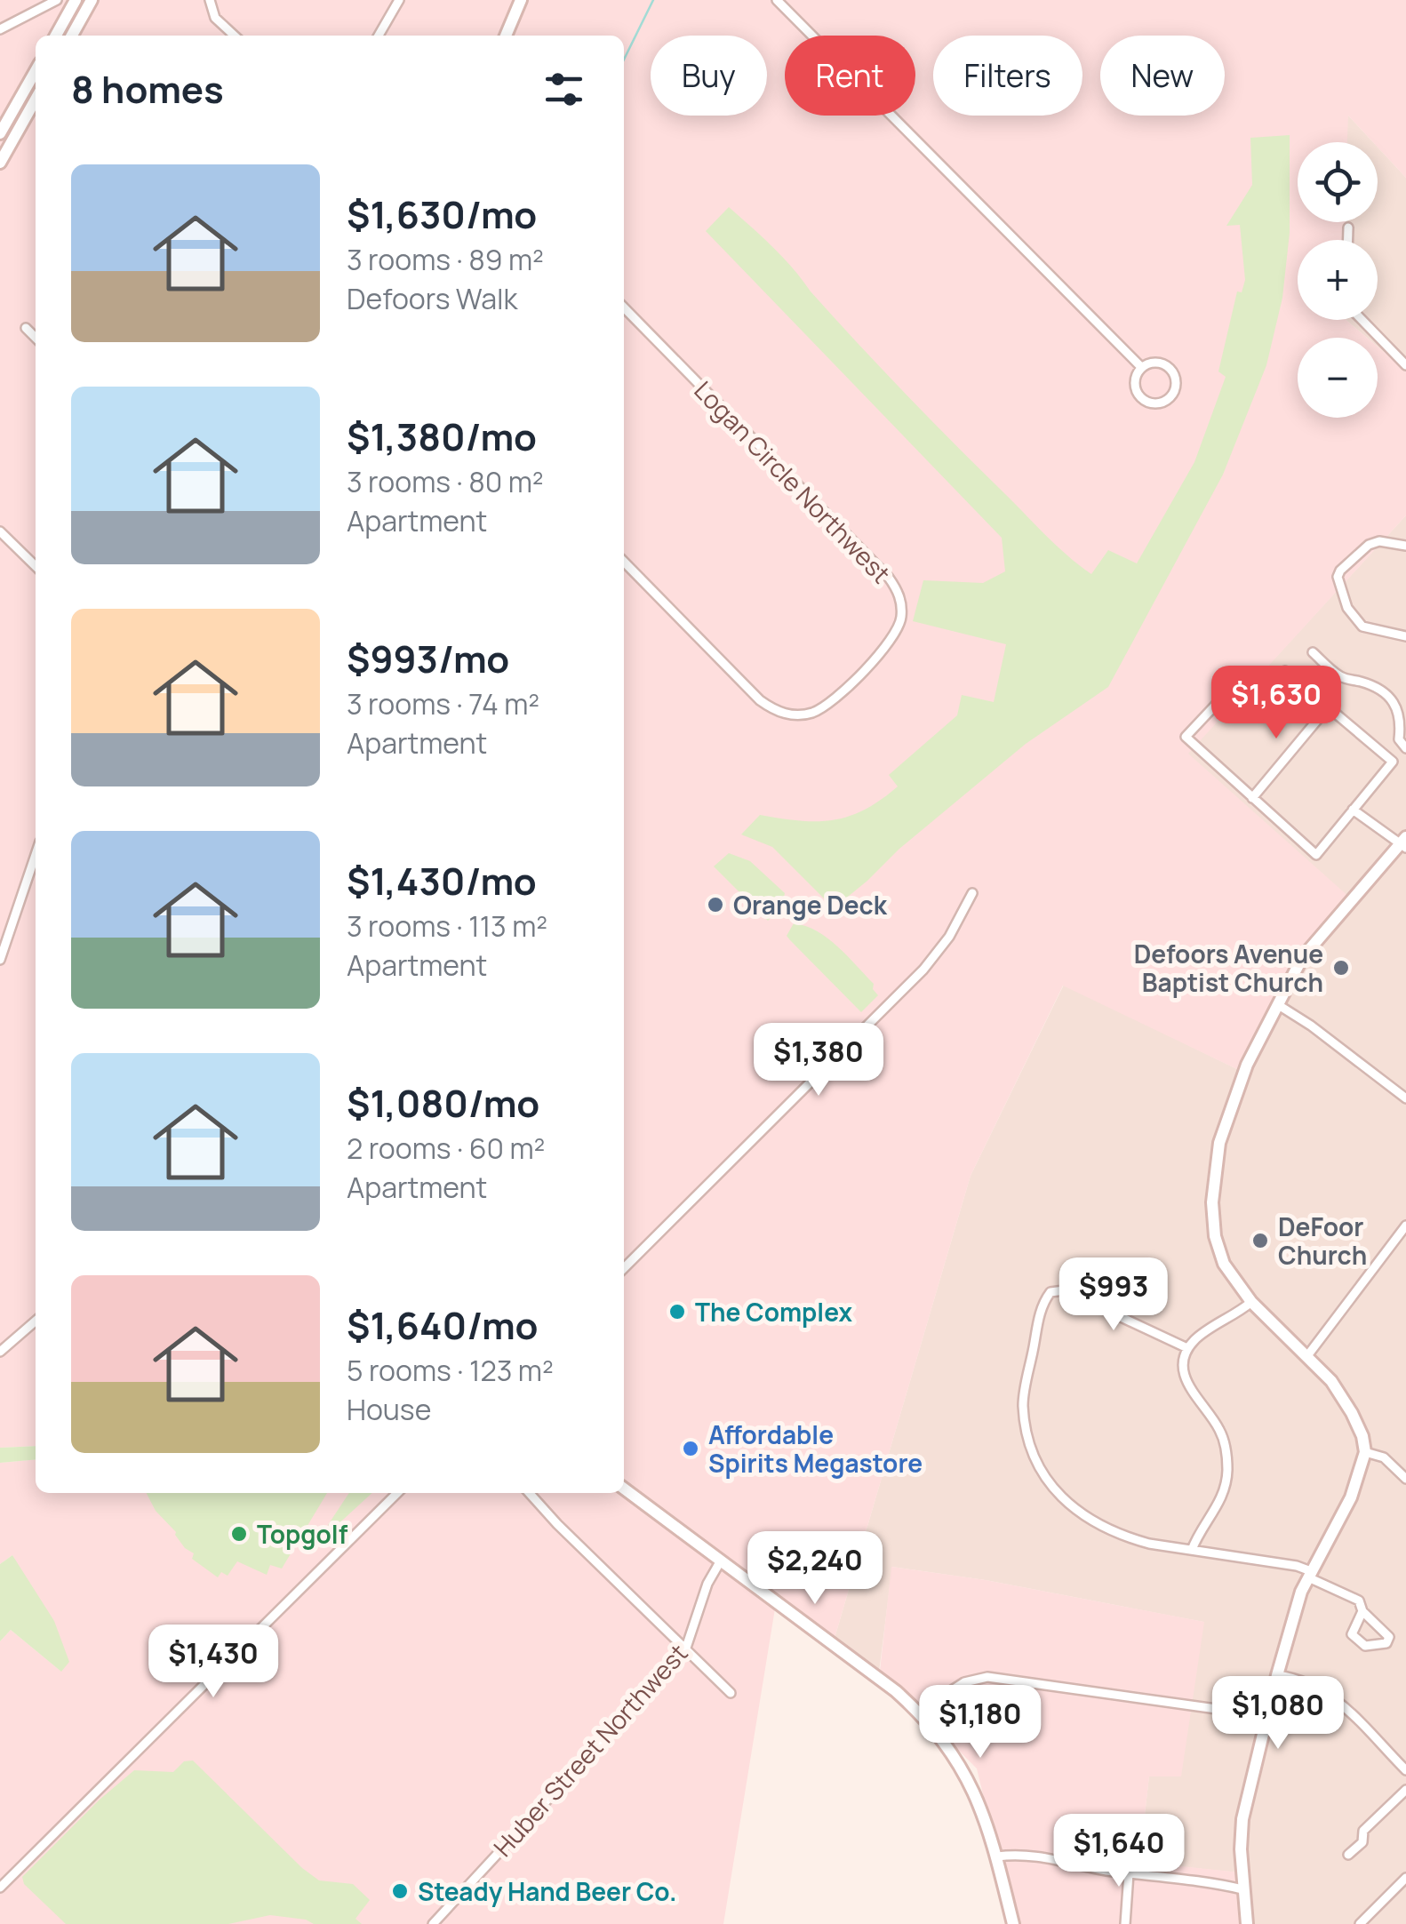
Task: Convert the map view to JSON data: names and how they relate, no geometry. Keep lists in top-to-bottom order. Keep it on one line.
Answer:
{"streets":{"street":["Logan Circle Northwest","Huber Street Northwest"]},"places":["Orange Deck","Defoors Avenue Baptist Church","DeFoor Church","The Complex","Affordable Spirits Megastore","Topgolf","Steady Hand Beer Co."],"page":{"chip":["Buy","Rent","Filters","New"],"heading":"8 homes","map_buttons":["+","−"],"list":[{"name":"$1,630/mo","note":"3 rooms · 89 m² · Defoors Walk"},{"name":"$1,380/mo","note":"3 rooms · 80 m² · Apartment"},{"name":"$993/mo","note":"3 rooms · 74 m² · Apartment"},{"name":"$1,430/mo","note":"3 rooms · 113 m² · Apartment"},{"name":"$1,080/mo","note":"2 rooms · 60 m² · Apartment"},{"name":"$1,640/mo","note":"5 rooms · 123 m² · House"}],"price":["$1,630","$1,380","$993","$2,240","$1,430","$1,080","$1,180","$1,640"]}}
